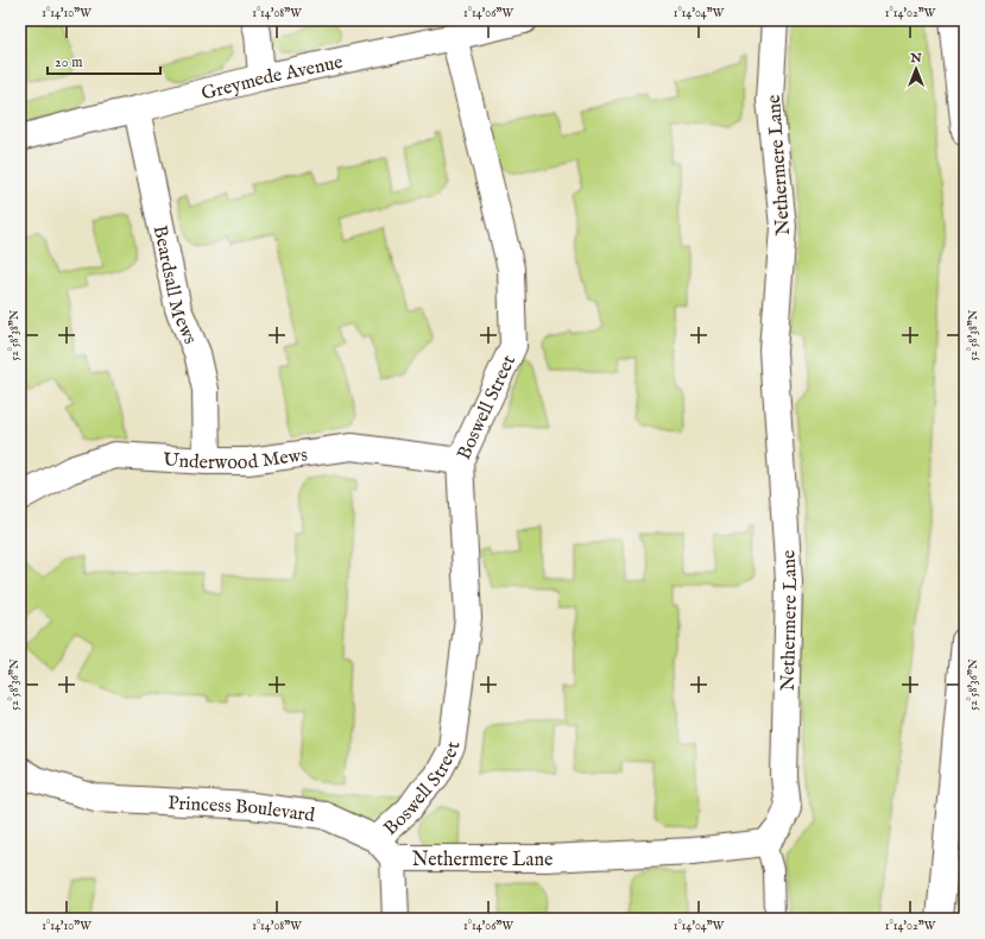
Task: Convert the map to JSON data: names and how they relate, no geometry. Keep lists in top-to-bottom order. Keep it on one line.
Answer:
{"streets":{"street":["Greymede Avenue","Nethermere Lane","Beardsall Mews","Boswell Street","Underwood Mews","Princess Boulevard"]},"crossings":[["Greymede Avenue","Beardsall Mews"],["Greymede Avenue","Boswell Street"],["Nethermere Lane","Princess Boulevard"],["Beardsall Mews","Underwood Mews"],["Boswell Street","Underwood Mews"],["Boswell Street","Princess Boulevard"]],"scale_bar":"20 m","north":"top","coordinates":["1°14'10\"W","1°14'08\"W","1°14'06\"W","1°14'04\"W","1°14'02\"W","52°58'38\"N","52°58'36\"N"]}
